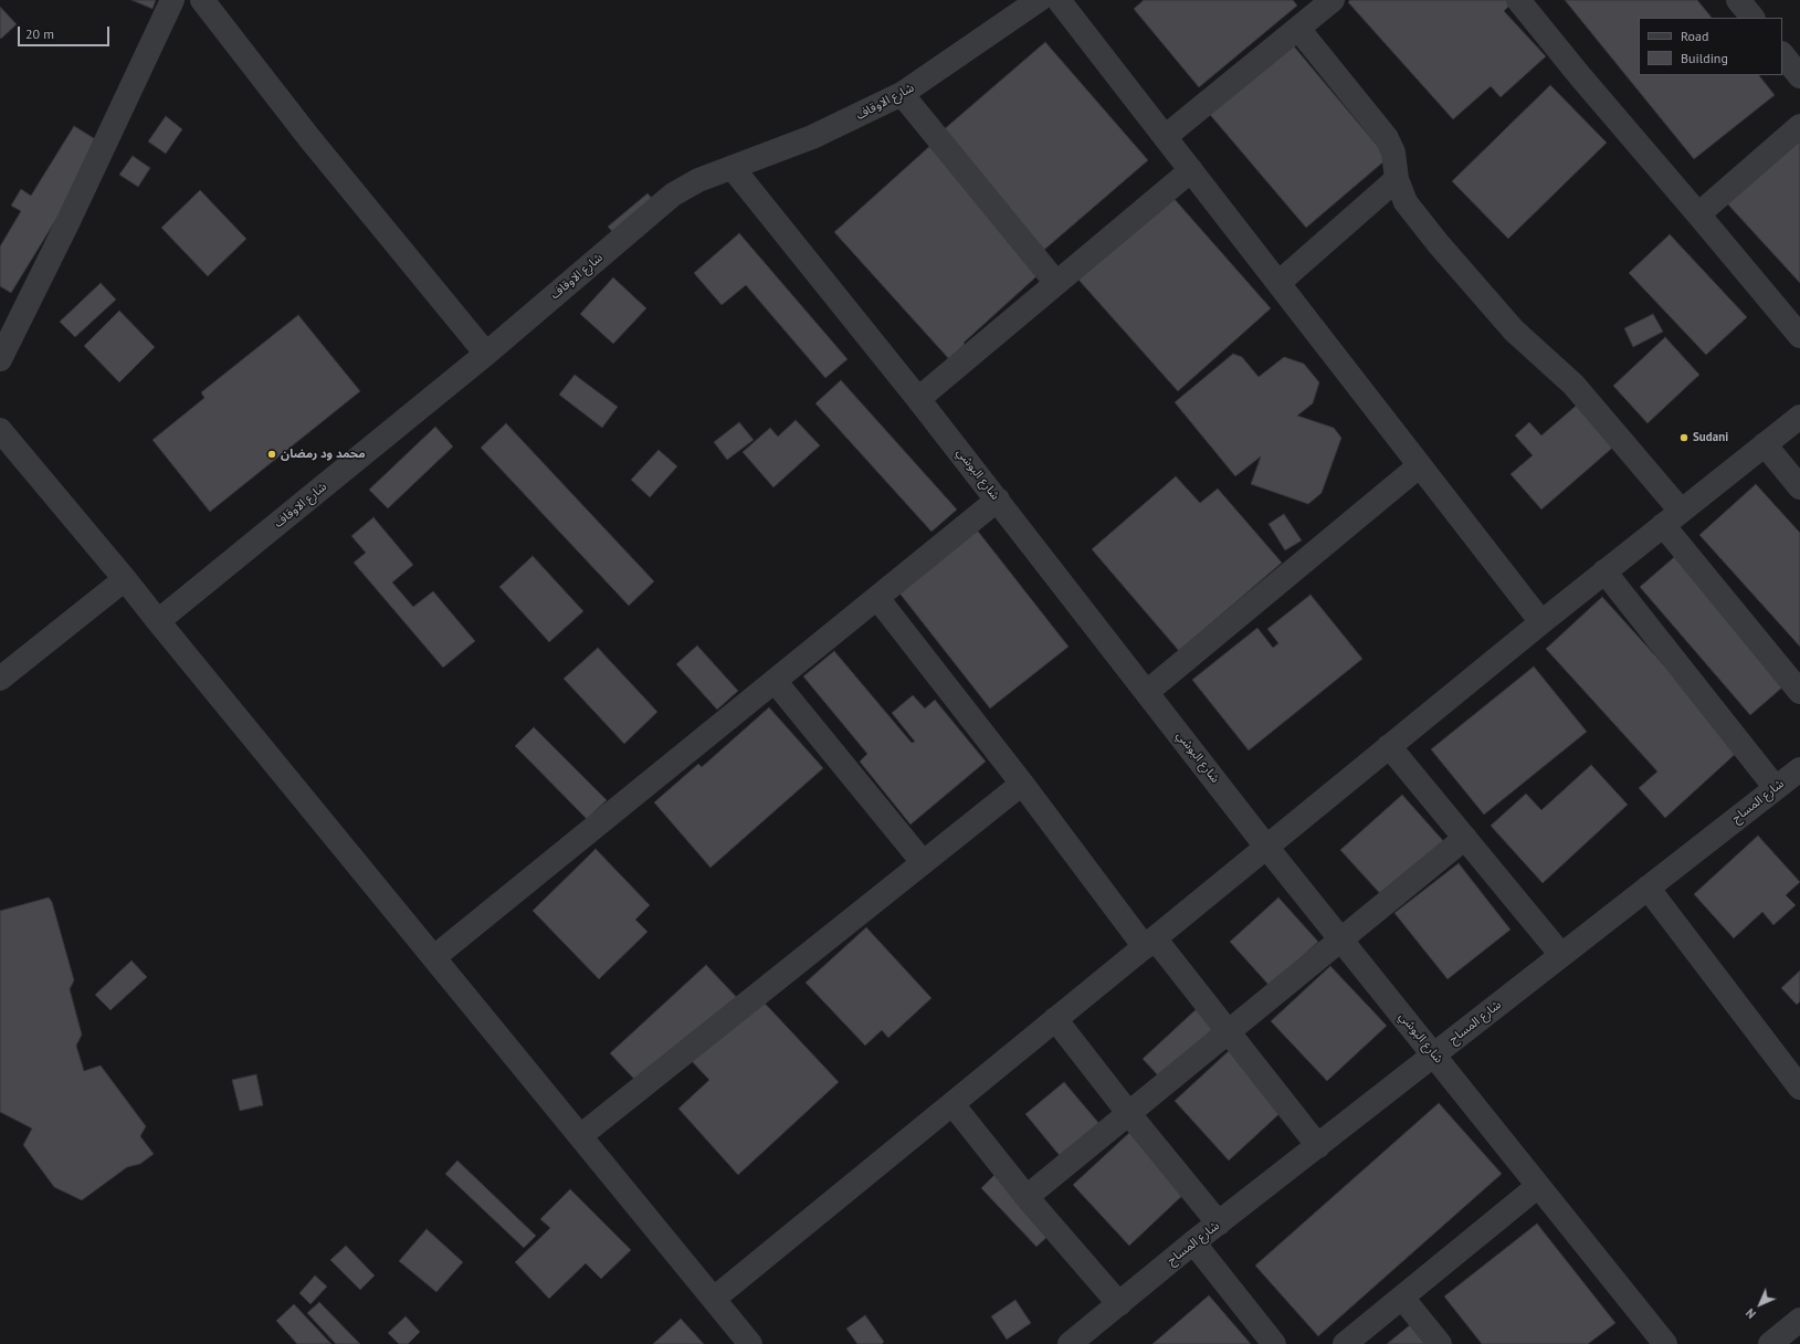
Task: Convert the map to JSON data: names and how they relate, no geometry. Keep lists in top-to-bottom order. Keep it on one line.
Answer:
{"streets":{"street":["شارع الاوقاف","شارع البوشي","شارع المساح"]},"crossings":[["شارع الاوقاف","شارع البوشي"],["شارع البوشي","شارع المساح"]],"places":["Sudani","محمد ود رمضان"],"legend":["Road","Building"],"scale_bar":"20 m","north":"bottom left"}
